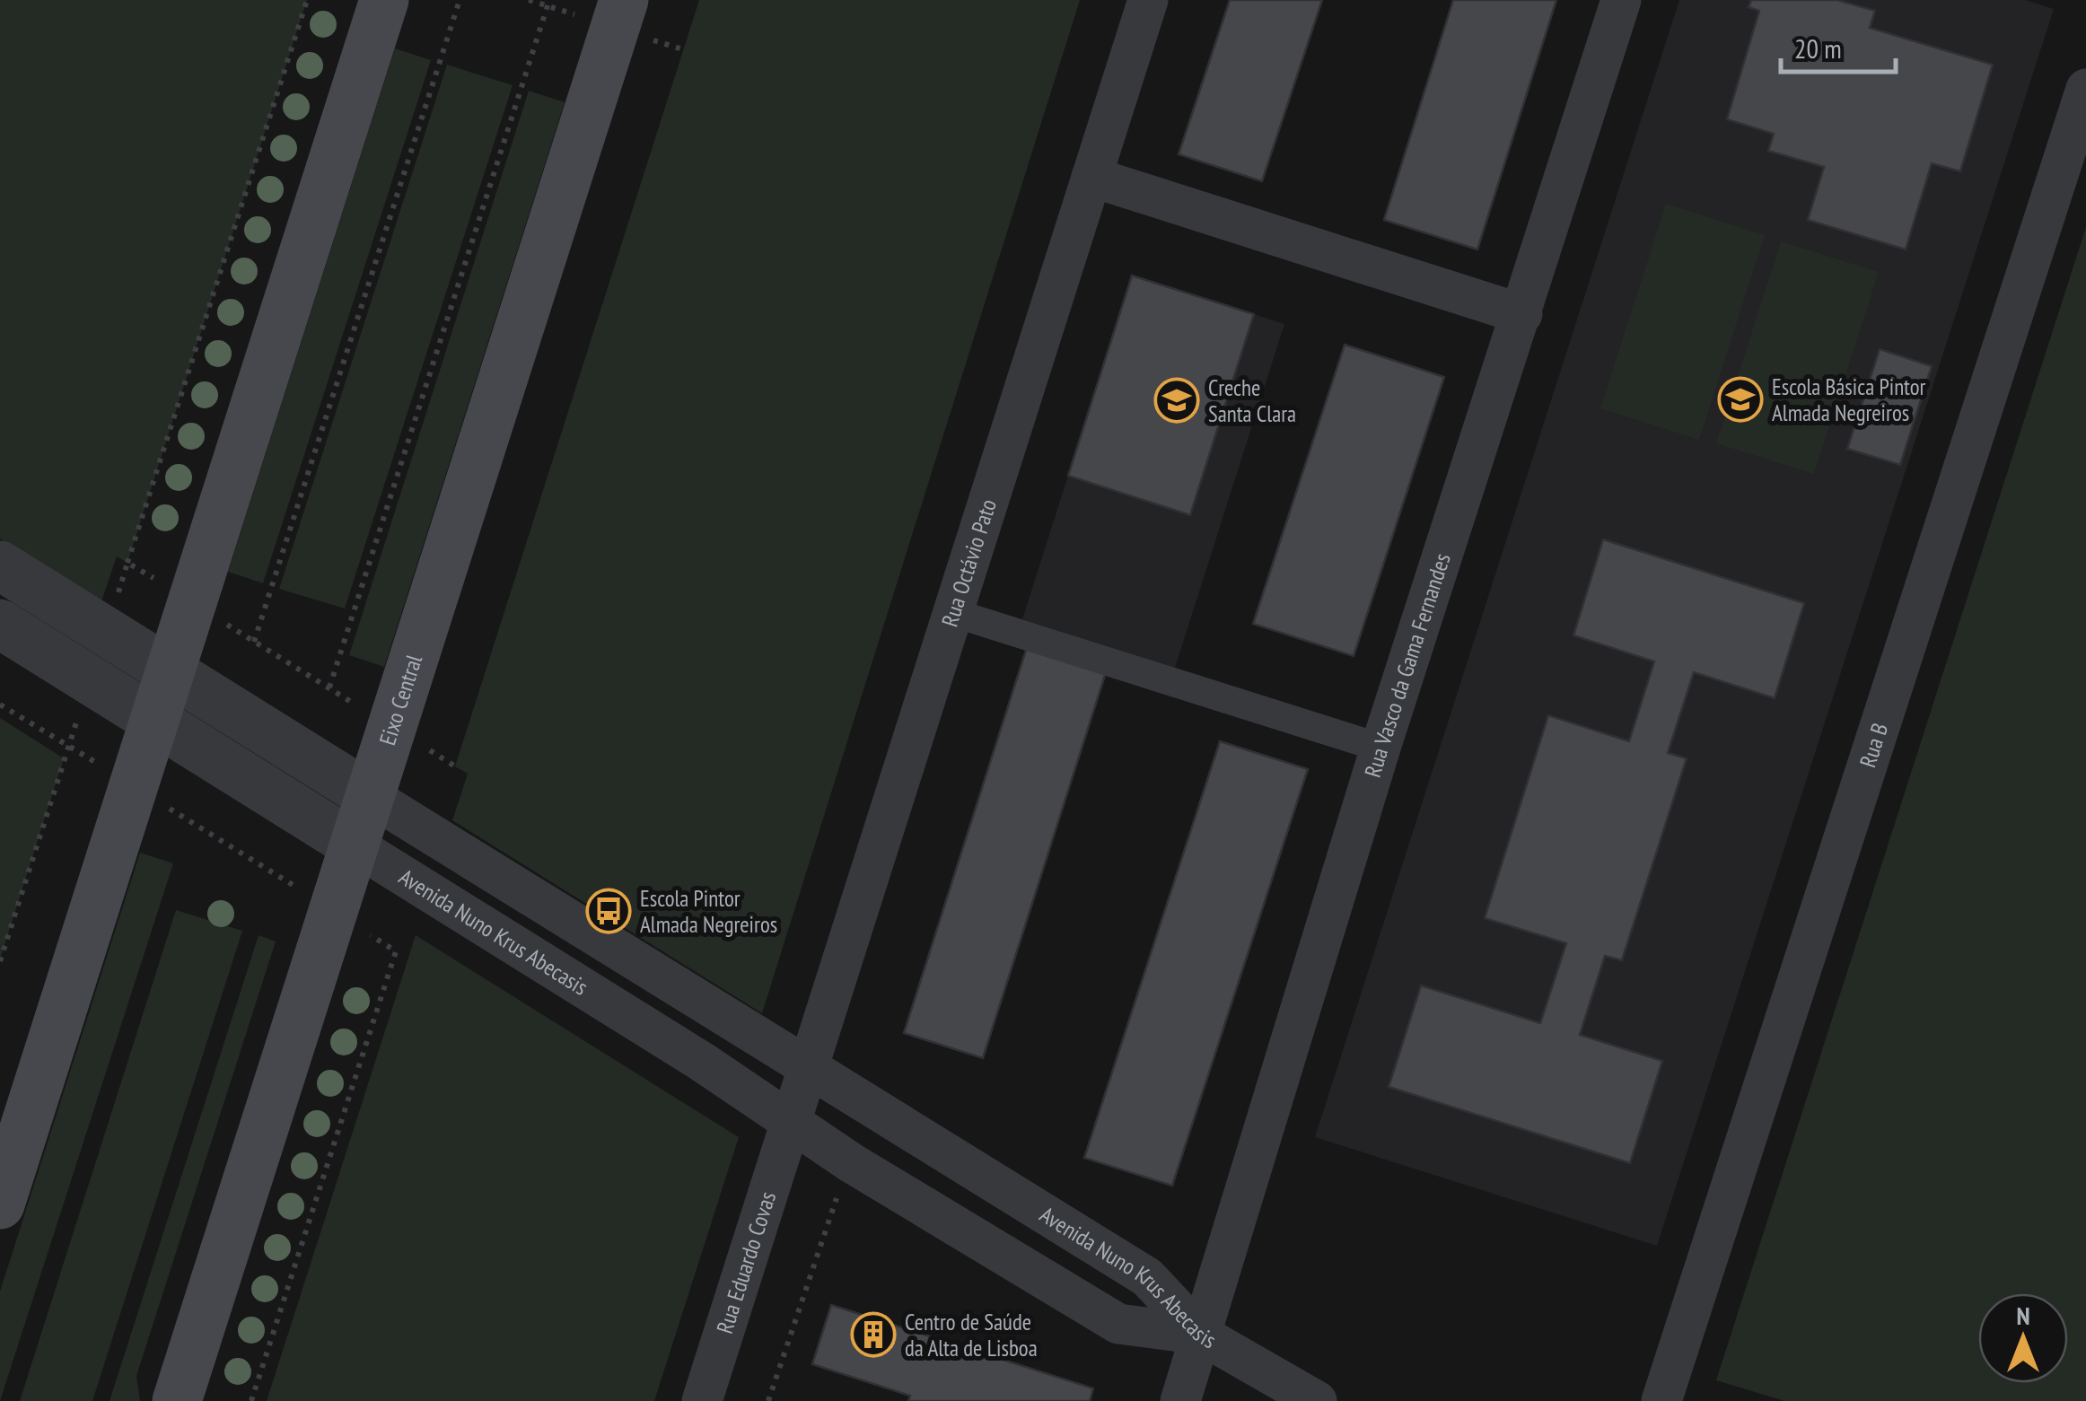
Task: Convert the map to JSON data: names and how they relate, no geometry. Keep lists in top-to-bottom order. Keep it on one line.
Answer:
{"streets":{"main road":["Eixo Central"],"street":["Rua Octávio Pato","Rua Vasco da Gama Fernandes","Rua B","Avenida Nuno Krus Abecasis","Rua Eduardo Covas"]},"crossings":[["Rua Octávio Pato","Avenida Nuno Krus Abecasis"],["Rua Octávio Pato","Rua Eduardo Covas"],["Rua Vasco da Gama Fernandes","Avenida Nuno Krus Abecasis"],["Eixo Central","Avenida Nuno Krus Abecasis"],["Avenida Nuno Krus Abecasis","Rua Eduardo Covas"]],"places":{"school or university":["Escola Básica Pintor Almada Negreiros","Creche Santa Clara"],"bus stop":["Escola Pintor Almada Negreiros"],"building":["Centro de Saúde da Alta de Lisboa"]},"scale_bar":"20 m","north":"top"}
